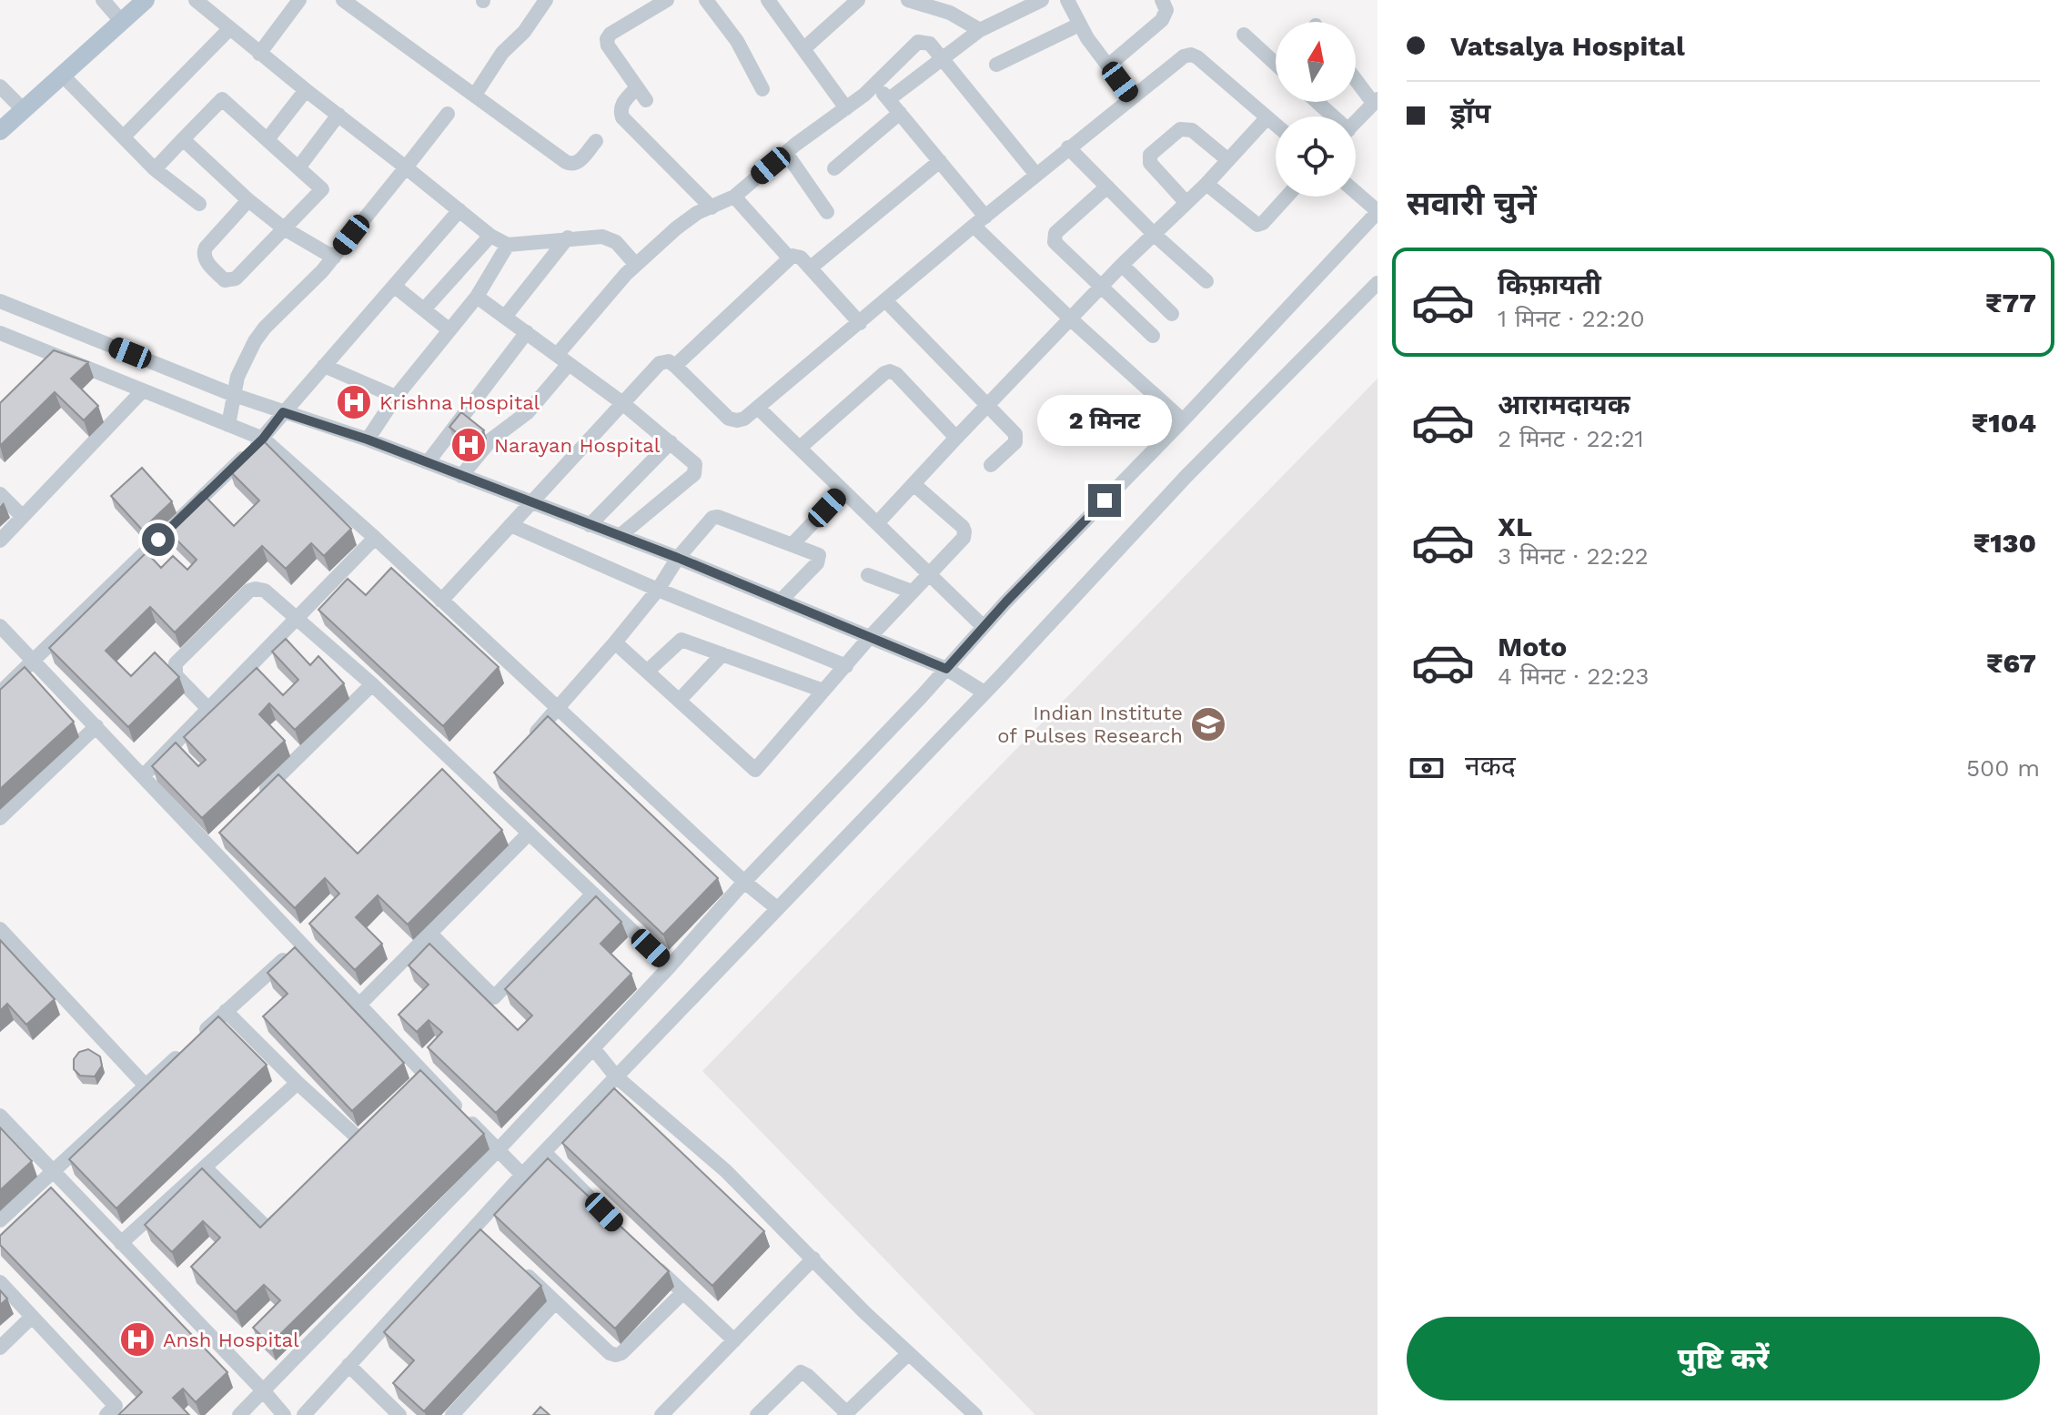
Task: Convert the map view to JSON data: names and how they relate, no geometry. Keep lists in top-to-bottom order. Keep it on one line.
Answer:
{"places":{"hospital":["Krishna Hospital","Narayan Hospital","Ansh Hospital"],"school or university":["Indian Institute of Pulses Research"]},"north":"top","page":{"banner":["Vatsalya Hospital","ड्रॉप"],"heading":"सवारी चुनें","list":[{"name":"किफ़ायती","note":"1 मिनट · 22:20","value":"₹77"},{"name":"आरामदायक","note":"2 मिनट · 22:21","value":"₹104"},{"name":"XL","note":"3 मिनट · 22:22","value":"₹130"},{"name":"Moto","note":"4 मिनट · 22:23","value":"₹67"}],"bubble":"2 मिनट","pay":["नकद","500 m"],"buttons":"पुष्टि करें"}}
